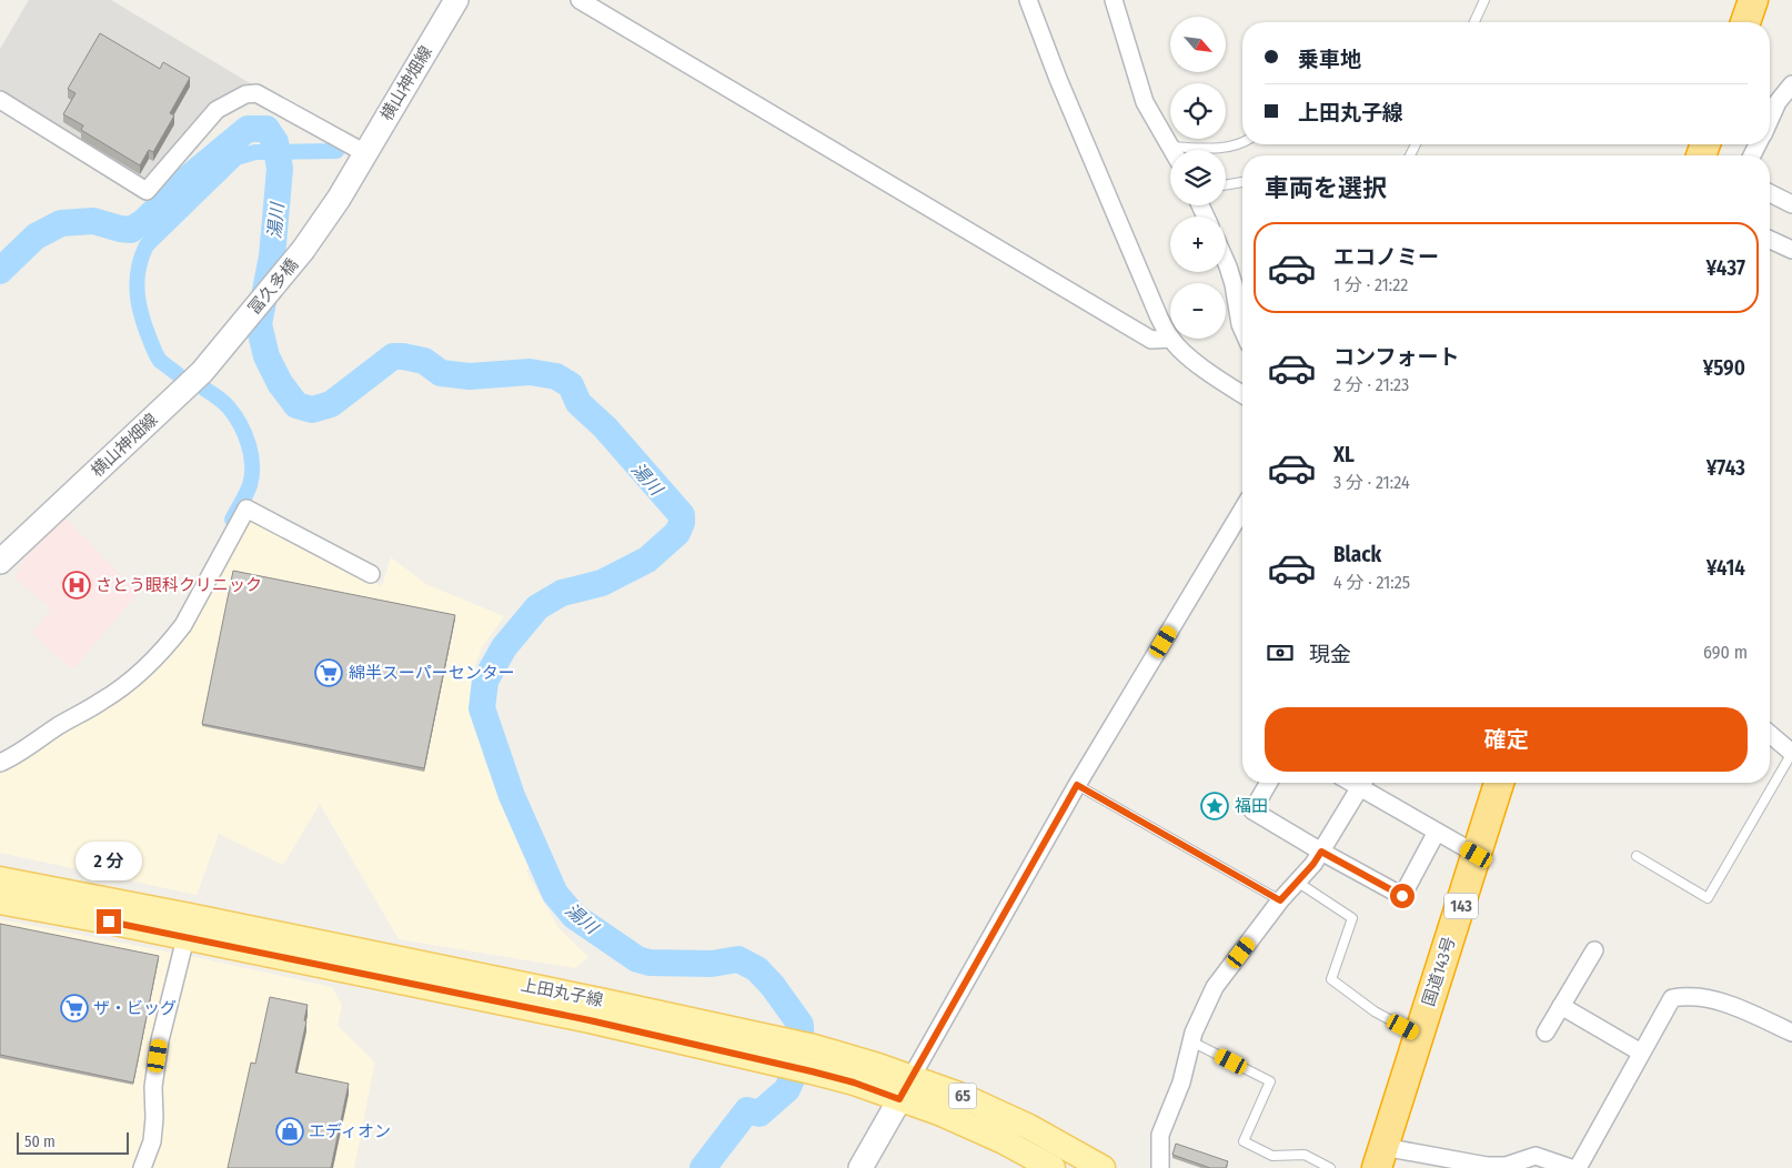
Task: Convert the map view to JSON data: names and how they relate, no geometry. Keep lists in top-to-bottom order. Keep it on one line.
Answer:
{"streets":{"highway":["143","国道143号"],"main road":["上田丸子線","65"],"street":["横山神畑線","冨久多橋"]},"crossings":[["横山神畑線","冨久多橋"]],"water":["湯川"],"places":{"hospital":["さとう眼科クリニック"],"supermarket":["綿半スーパーセンター","ザ・ビッグ"],"place":["福田"],"shop":["エディオン"]},"scale_bar":"50 m","north":"bottom right","page":{"map_buttons":["+","−"],"banner":["乗車地","上田丸子線"],"heading":"車両を選択","list":[{"name":"エコノミー","note":"1 分 · 21:22","value":"¥437"},{"name":"コンフォート","note":"2 分 · 21:23","value":"¥590"},{"name":"XL","note":"3 分 · 21:24","value":"¥743"},{"name":"Black","note":"4 分 · 21:25","value":"¥414"}],"pay":["現金","690 m"],"buttons":"確定","bubble":"2 分","scale":"50 m"}}
